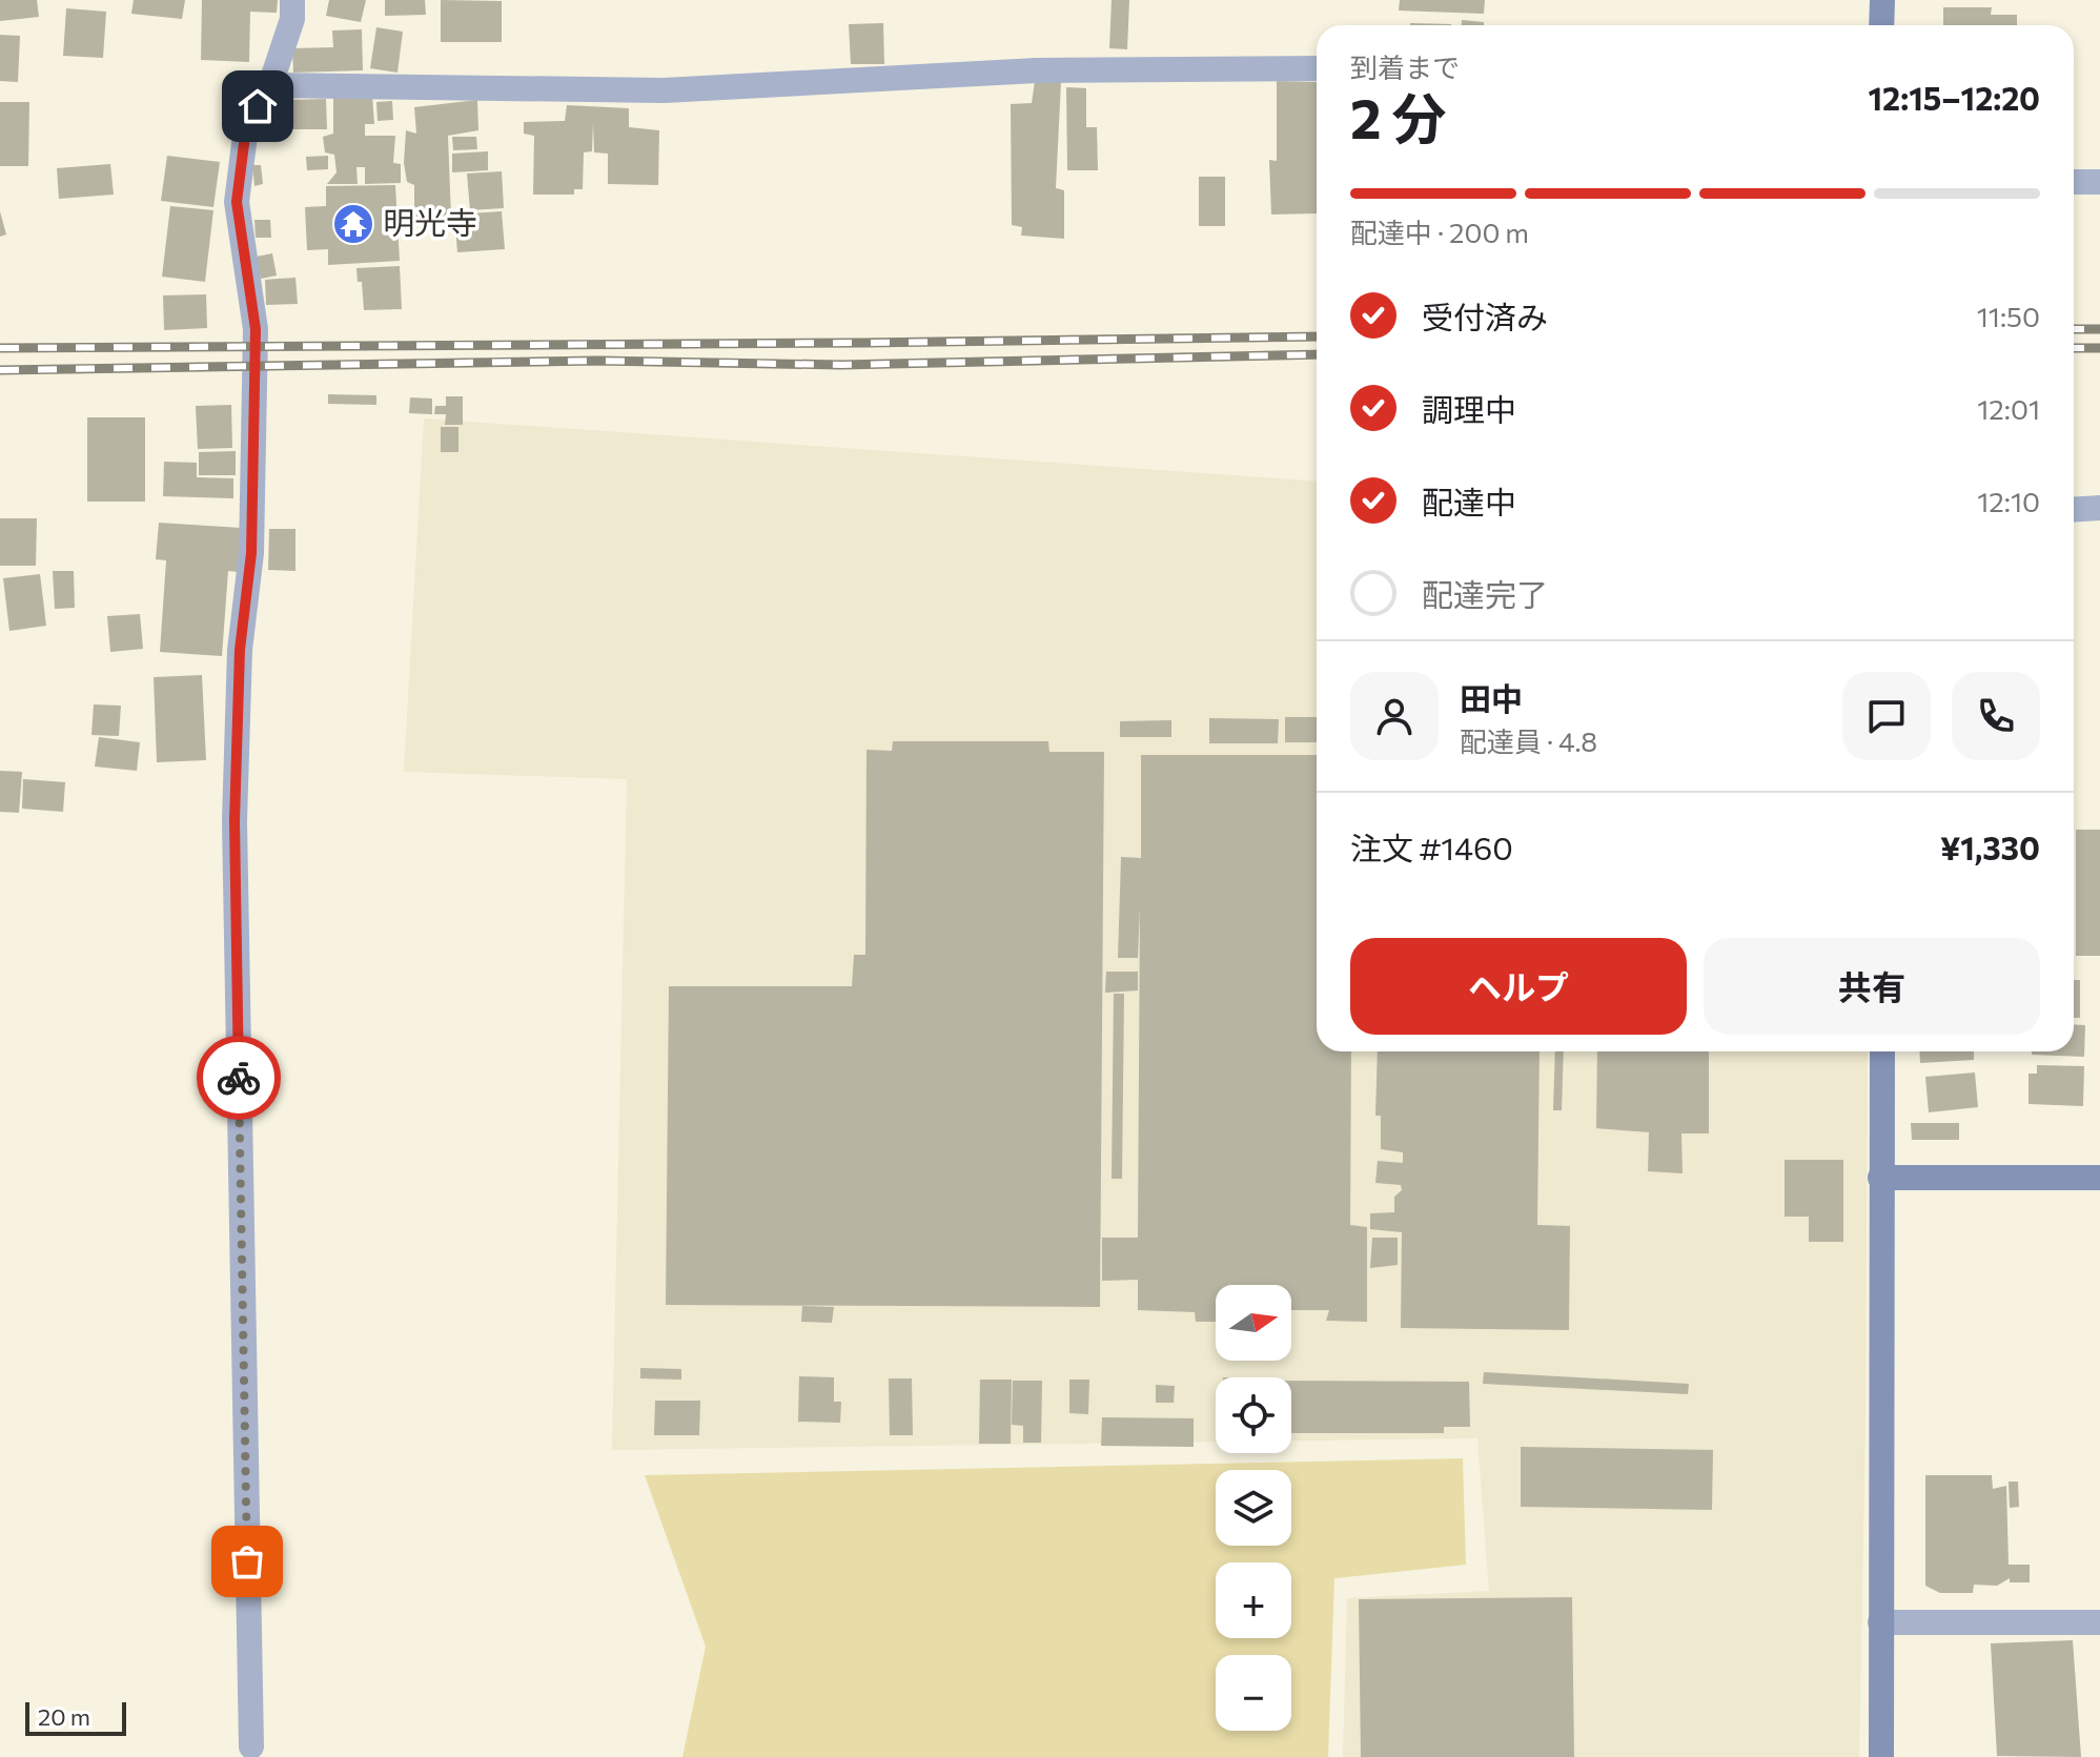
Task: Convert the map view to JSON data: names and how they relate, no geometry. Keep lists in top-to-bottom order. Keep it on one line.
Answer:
{"places":{"temple":["明光寺"]},"scale_bar":"20 m","north":"right","page":{"heading":["2 分","到着まで","12:15–12:20"],"panel":["田中","配達員 · 4.8","注文 #1460","¥1,330"],"bar":"配達中 · 200 m","list":[["受付済み","11:50"],["調理中","12:01"],["配達中","12:10"],"配達完了"],"buttons":["ヘルプ","共有"],"map_buttons":["+","−"],"scale":"20 m"}}
